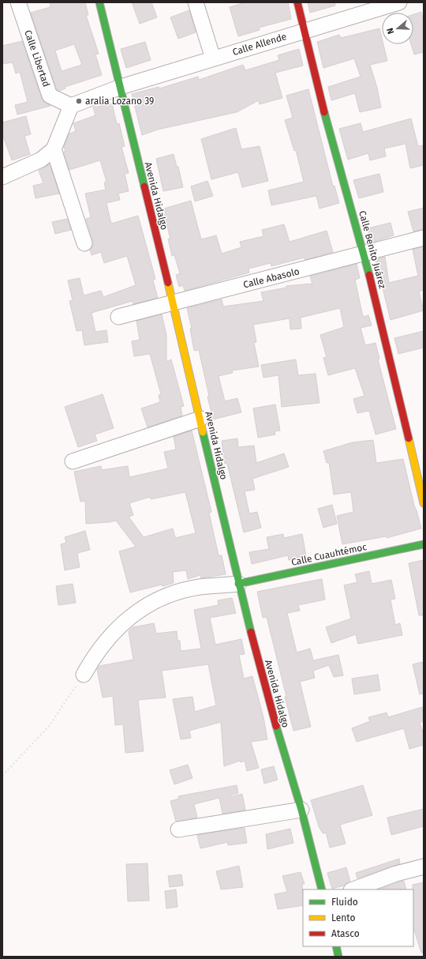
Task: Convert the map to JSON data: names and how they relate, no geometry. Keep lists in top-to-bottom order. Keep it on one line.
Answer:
{"streets":{"street":["Calle Allende","Calle Libertad","Avenida Hidalgo","Calle Benito Juárez","Calle Abasolo","Calle Cuauhtémoc"]},"crossings":[["Calle Allende","Avenida Hidalgo"],["Calle Allende","Calle Benito Juárez"],["Avenida Hidalgo","Calle Abasolo"],["Avenida Hidalgo","Calle Cuauhtémoc"],["Calle Benito Juárez","Calle Abasolo"]],"places":["aralia Lozano 39"],"legend":["Fluido","Lento","Atasco"],"north":"left"}
